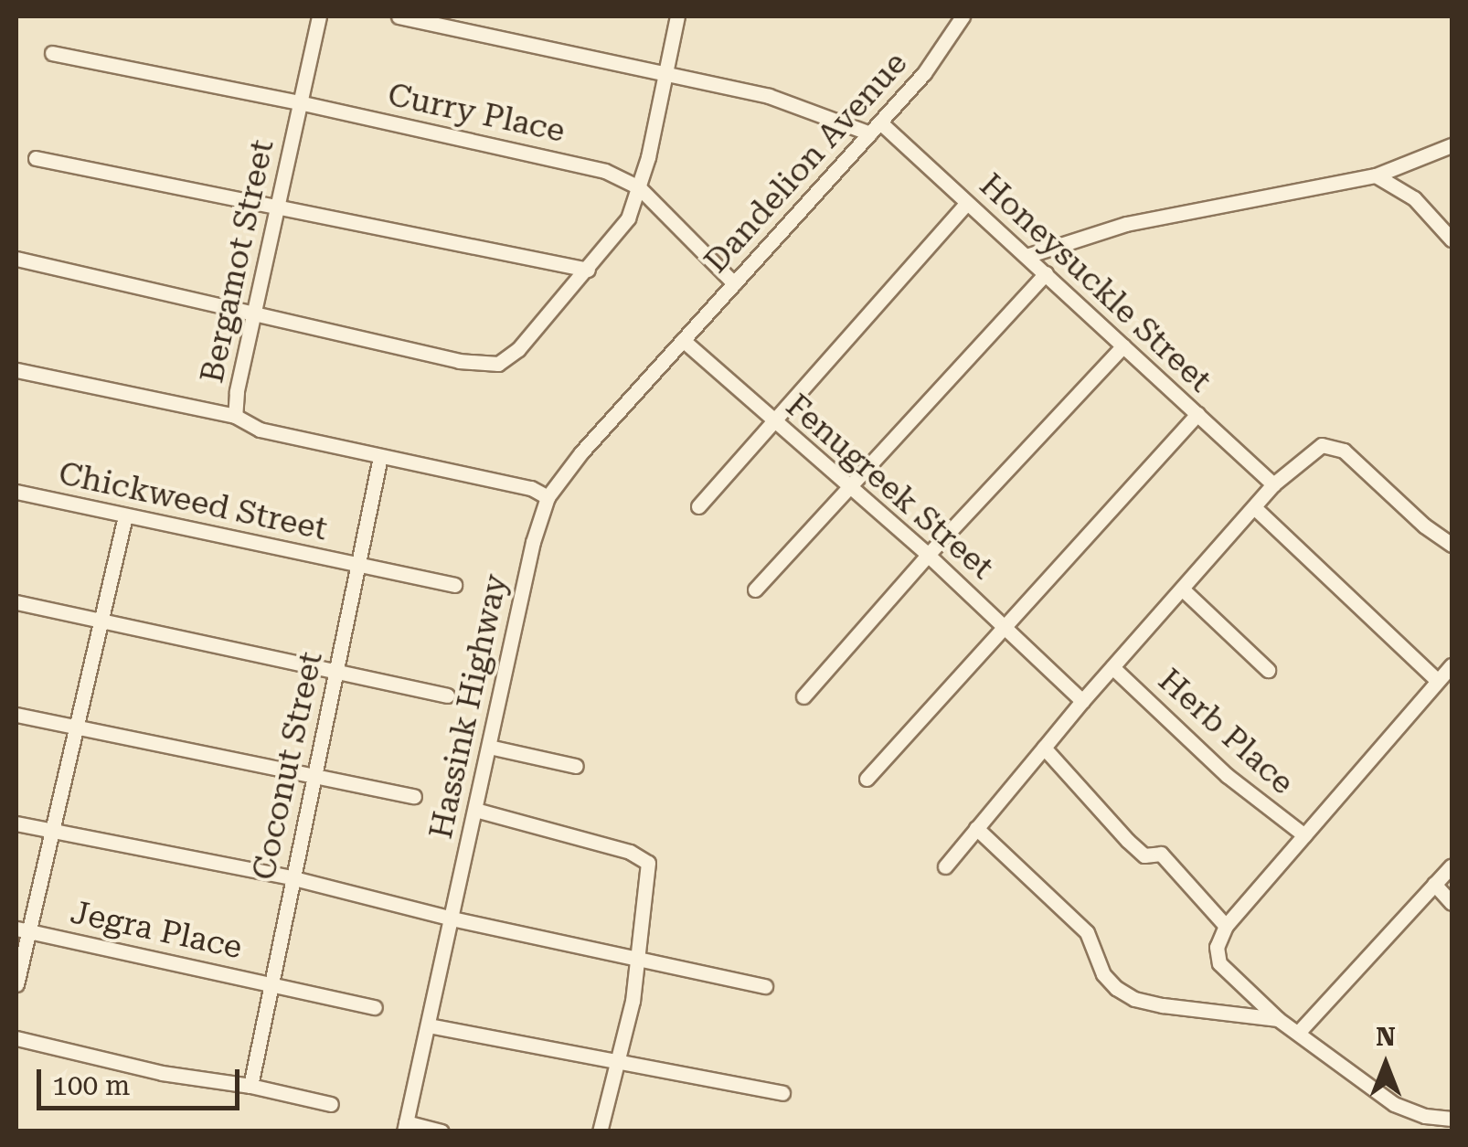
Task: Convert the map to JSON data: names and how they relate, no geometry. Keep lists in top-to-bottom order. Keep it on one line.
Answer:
{"streets":{"street":["Curry Place","Dandelion Avenue","Bergamot Street","Honeysuckle Street","Fenugreek Street","Chickweed Street","Hassink Highway","Herb Place","Coconut Street","Jegra Place"]},"crossings":[["Curry Place","Bergamot Street"],["Dandelion Avenue","Honeysuckle Street"],["Dandelion Avenue","Fenugreek Street"],["Dandelion Avenue","Hassink Highway"],["Bergamot Street","Hassink Highway"],["Bergamot Street","Coconut Street"],["Fenugreek Street","Hassink Highway"],["Chickweed Street","Coconut Street"],["Coconut Street","Jegra Place"]],"scale_bar":"100 m","north":"top"}
